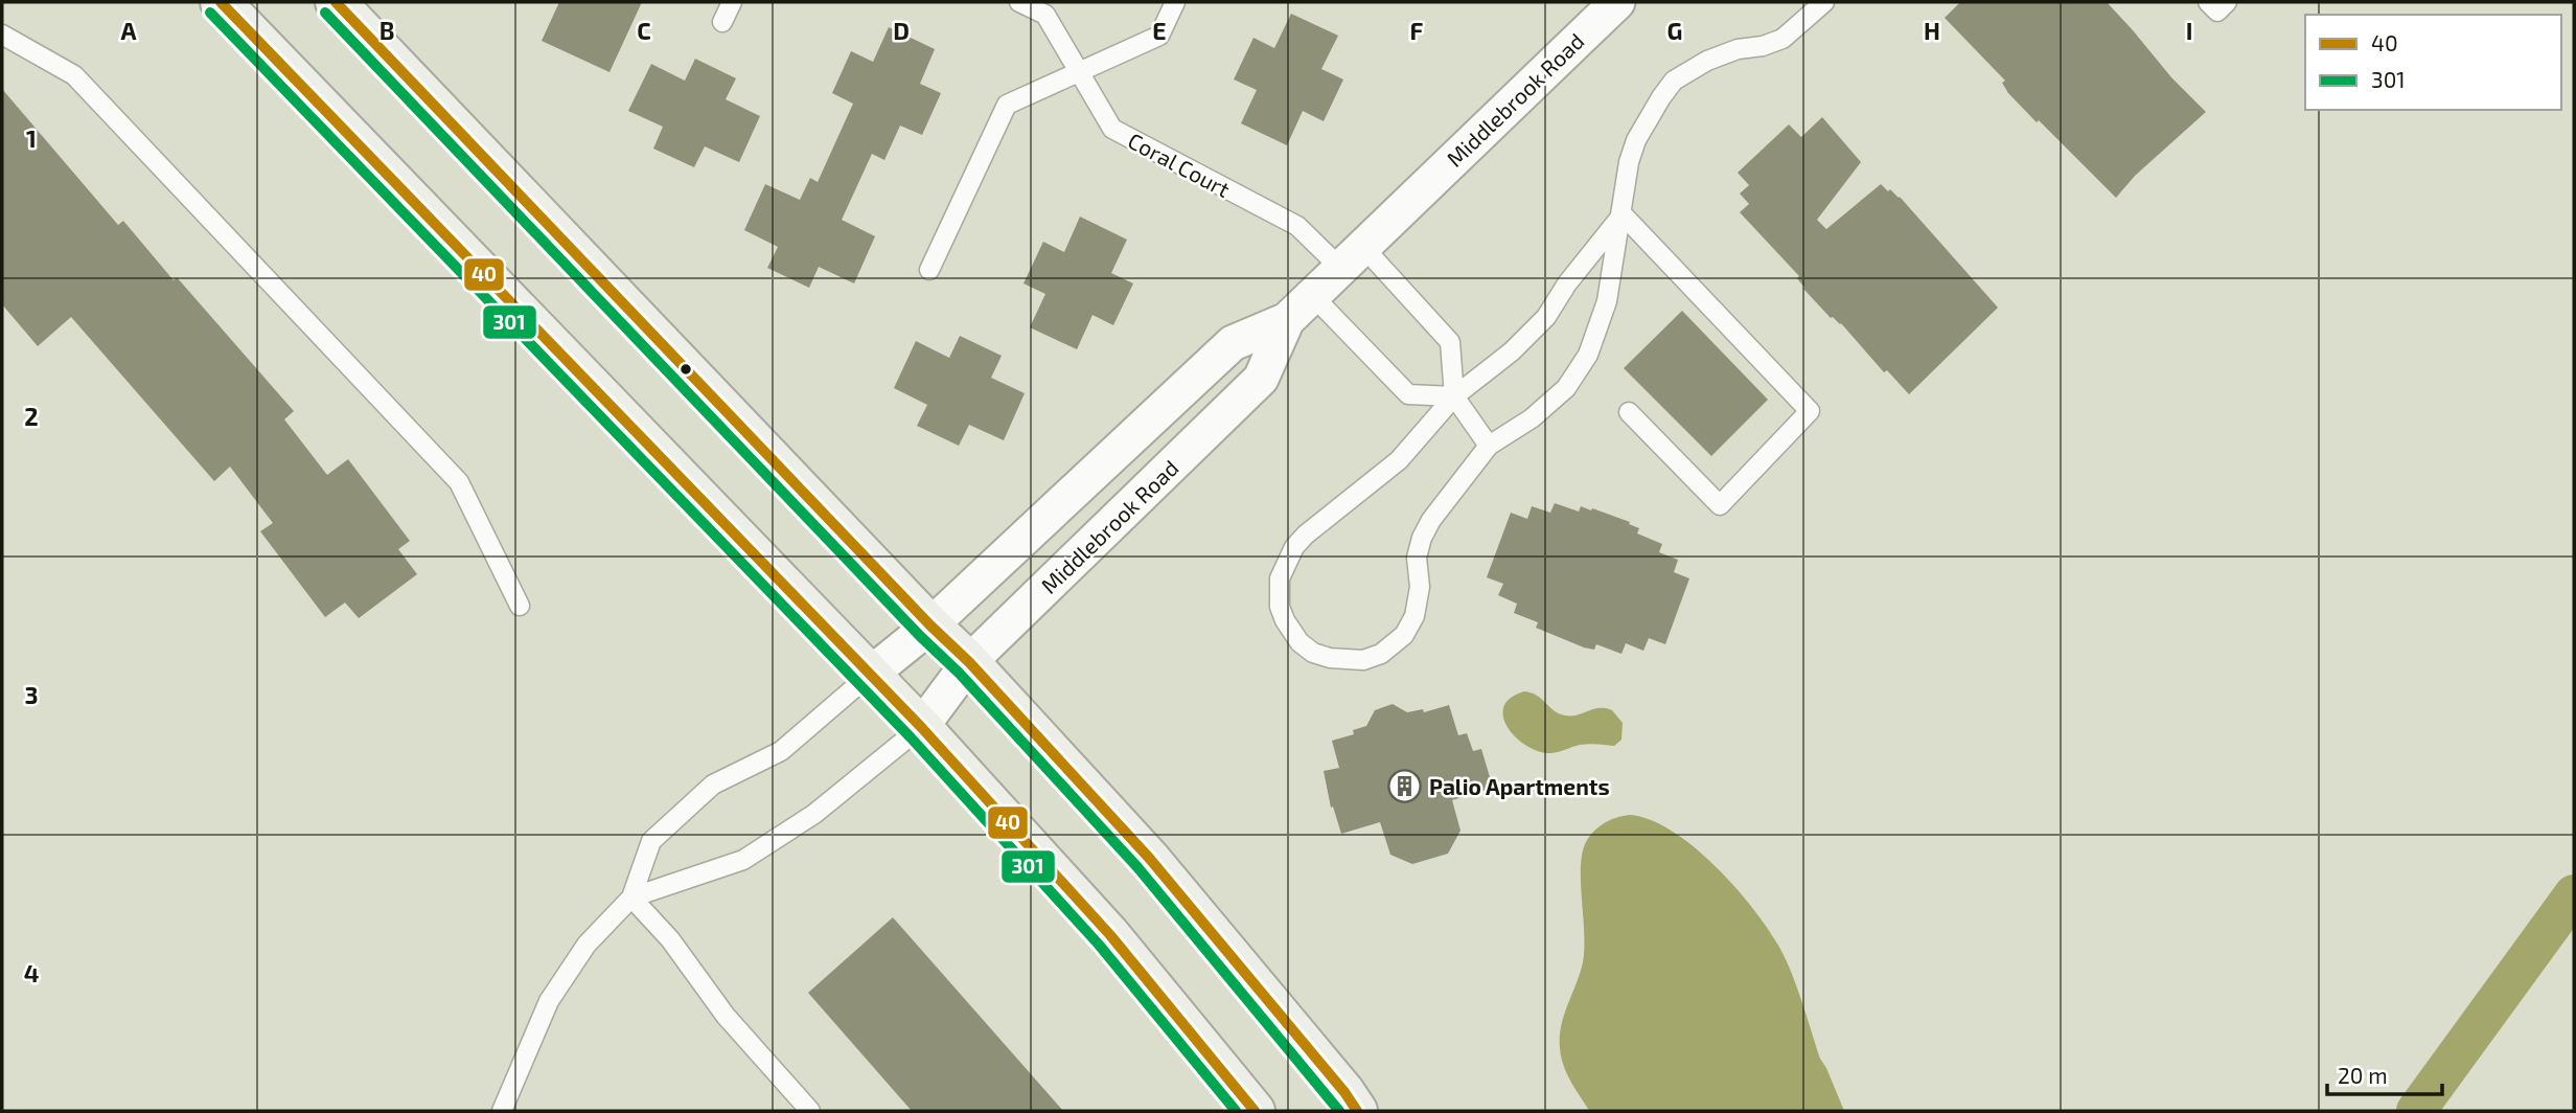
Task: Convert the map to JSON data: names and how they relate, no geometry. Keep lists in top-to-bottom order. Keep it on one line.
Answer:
{"streets":{"street":["Middlebrook Road"],"lane":["Coral Court"]},"crossings":[["Middlebrook Road","Coral Court"]],"places":{"building":["Palio Apartments"]},"lines":["transit line 40","transit line 301"],"legend":["40","301"],"scale_bar":"20 m","grid":{"columns":["A","B","C","D","E","F","G","H","I"],"rows":["1","2","3","4"]}}
